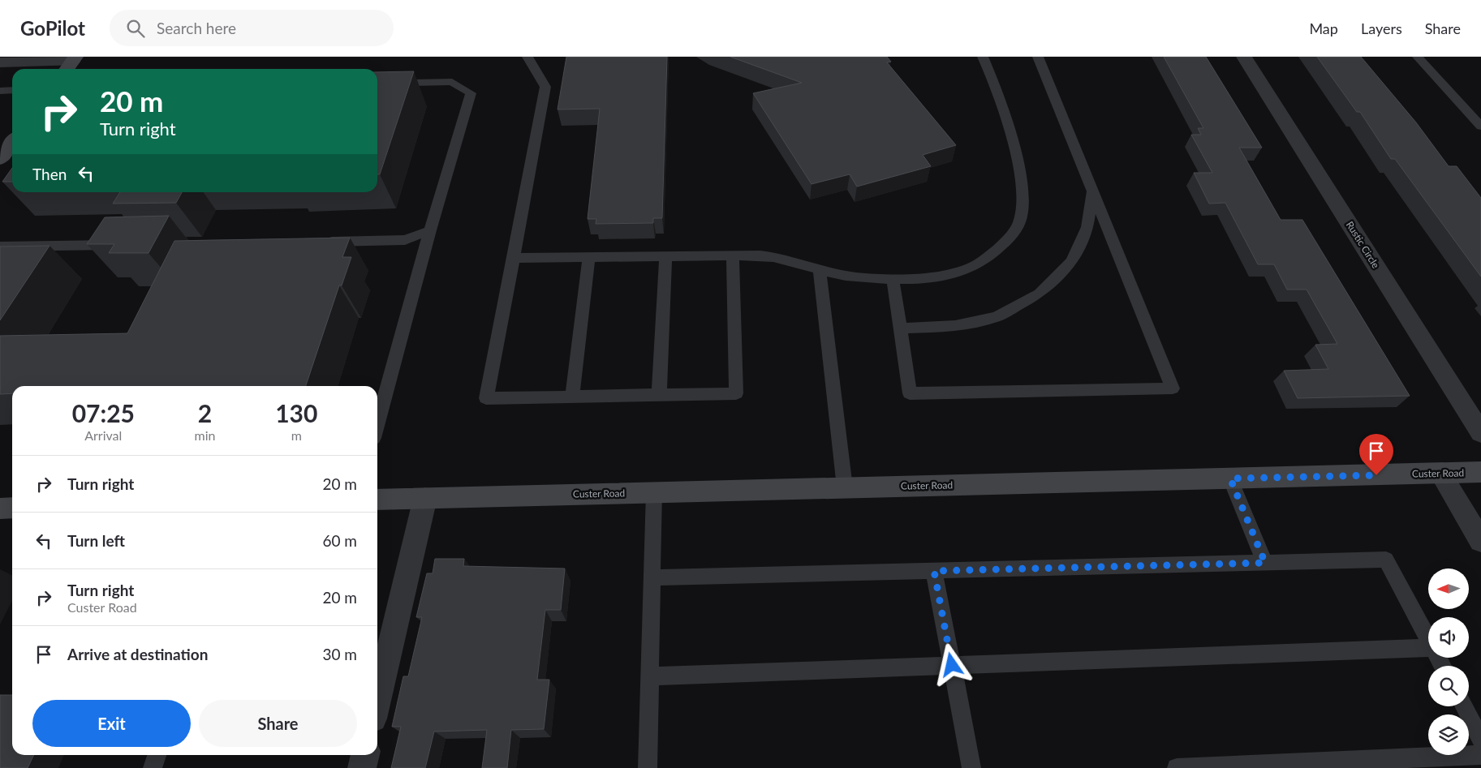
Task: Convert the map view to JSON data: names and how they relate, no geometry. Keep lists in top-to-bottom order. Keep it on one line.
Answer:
{"streets":{"street":["Rustic Circle","Custer Road"]},"north":"left","page":{"header":"GoPilot","search":"Search here","nav":["Map","Layers","Share"],"turn":["20 m","Turn right"],"then":"Then","eta":["07:25","Arrival","2","min","130","m"],"list":[{"name":"Turn right","value":"20 m"},{"name":"Turn left","value":"60 m"},{"name":"Turn right","note":"Custer Road","value":"20 m"},{"name":"Arrive at destination","value":"30 m"}],"buttons":["Exit","Share"]}}
